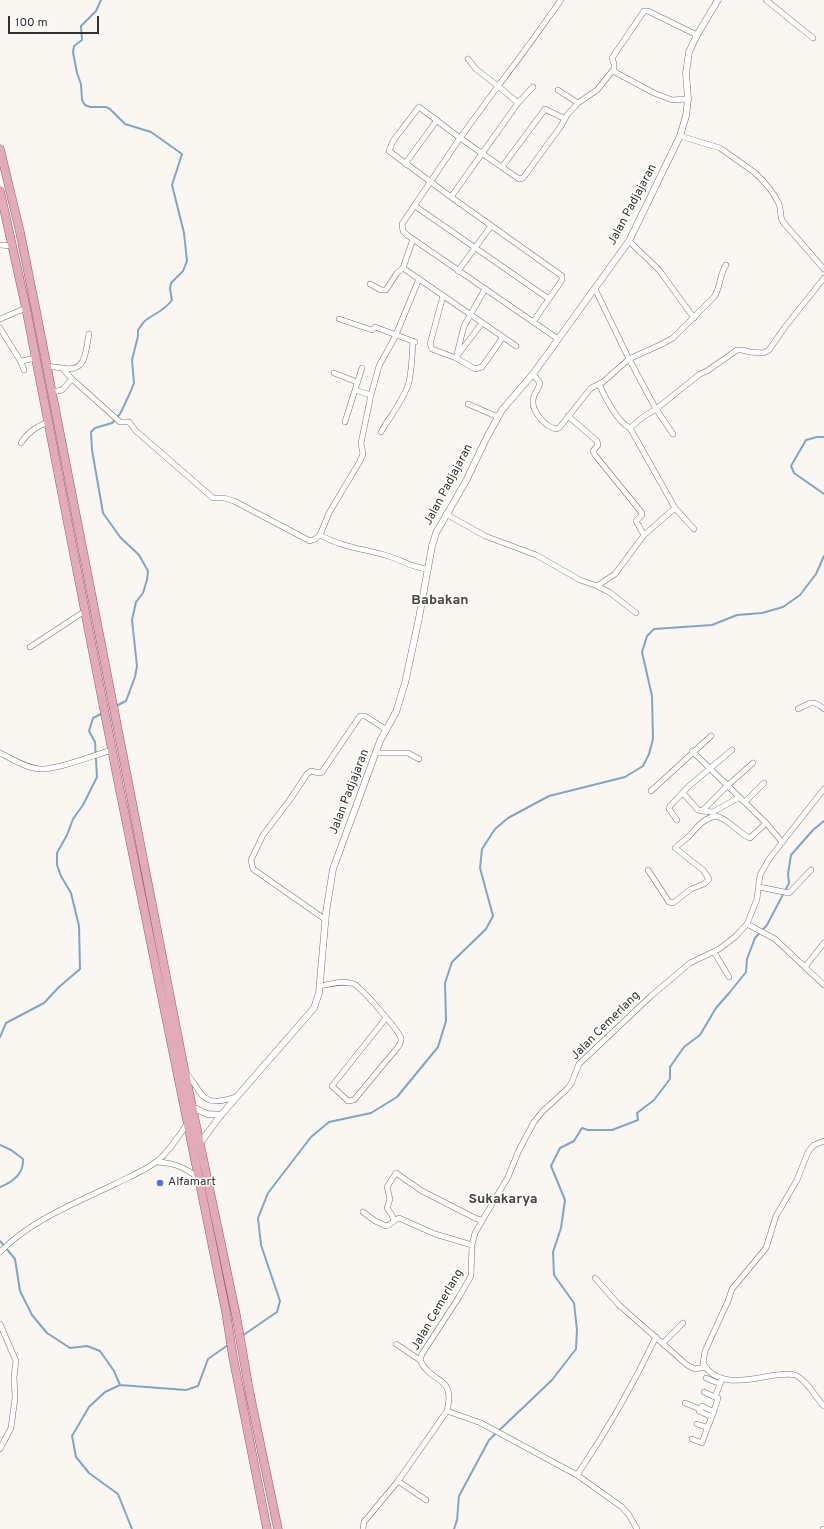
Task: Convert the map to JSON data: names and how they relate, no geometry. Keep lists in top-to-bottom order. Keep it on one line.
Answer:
{"streets":{"street":["Jalan Padjajaran","Jalan Cemerlang"]},"districts":["Babakan","Sukakarya"],"places":["Alfamart"],"scale_bar":"100 m"}
